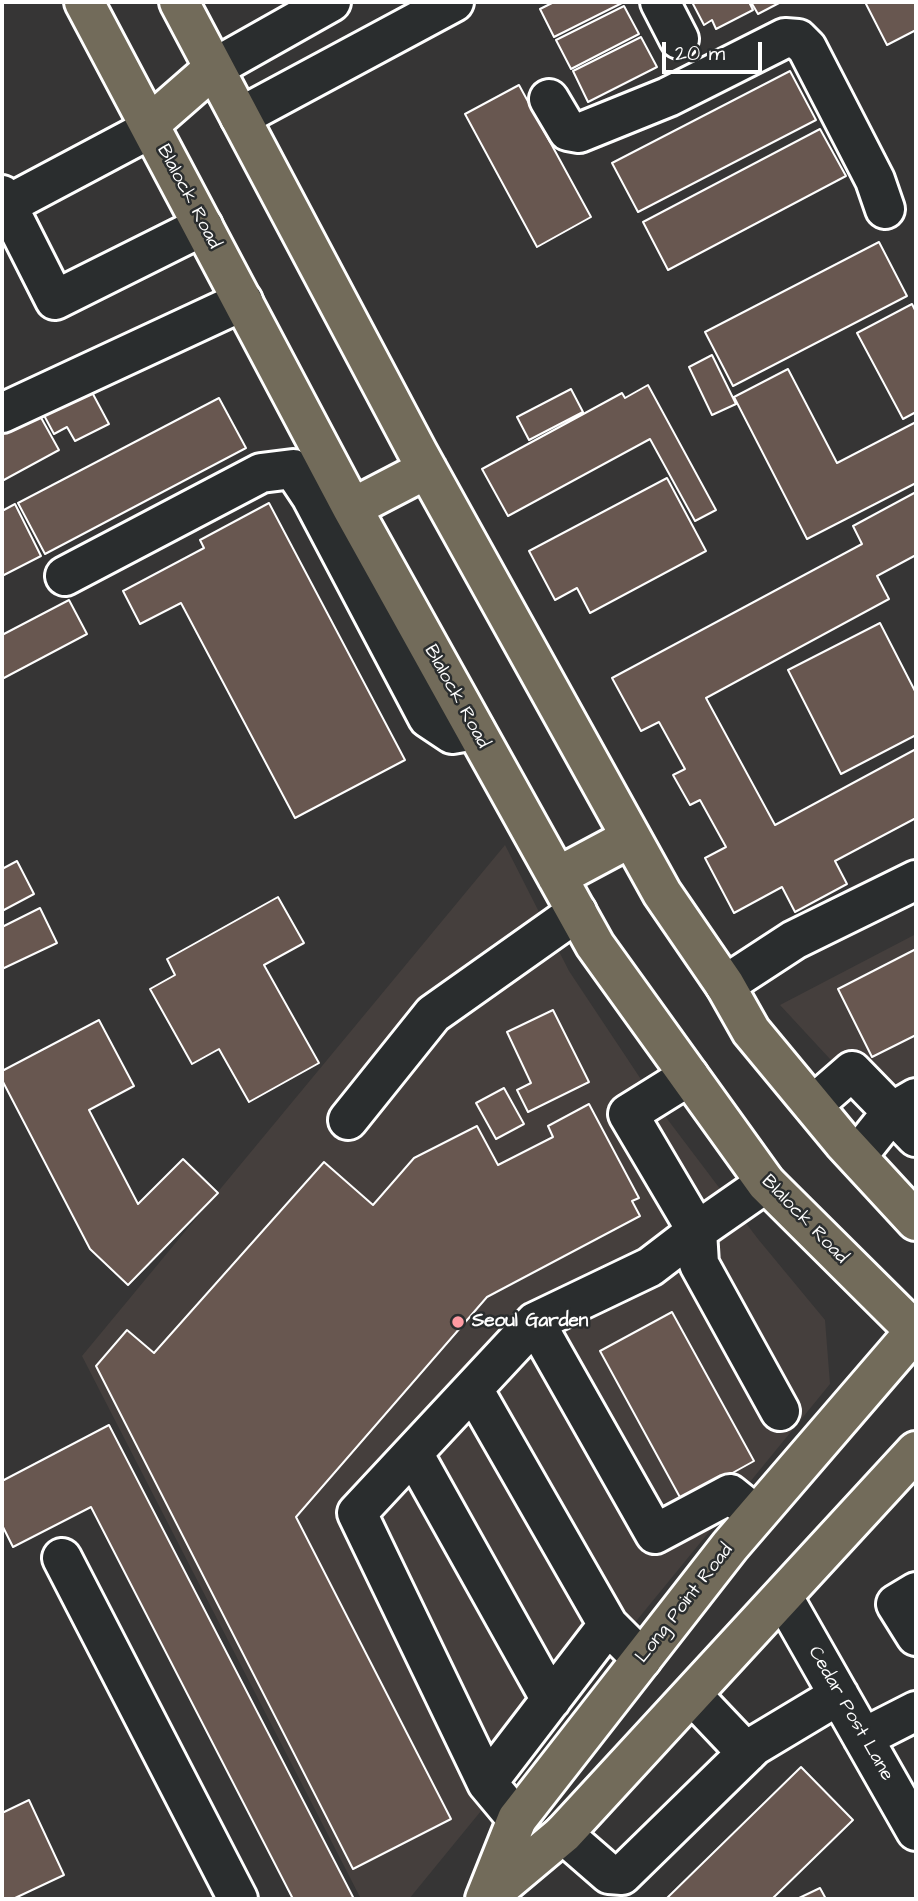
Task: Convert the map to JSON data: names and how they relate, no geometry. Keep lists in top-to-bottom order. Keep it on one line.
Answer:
{"streets":{"main road":["Blalock Road","Long Point Road"],"street":["Cedar Post Lane"]},"crossings":[["Blalock Road","Long Point Road"],["Long Point Road","Cedar Post Lane"]],"places":["Seoul Garden"],"scale_bar":"20 m"}
